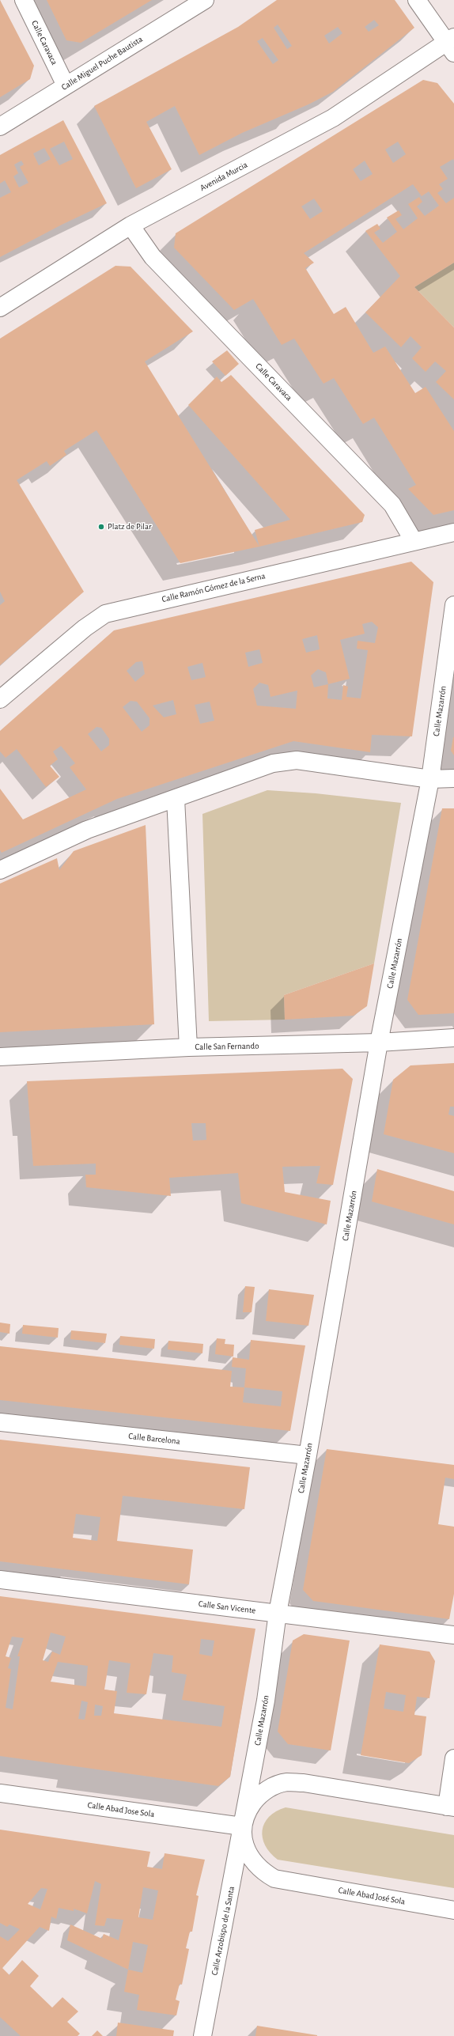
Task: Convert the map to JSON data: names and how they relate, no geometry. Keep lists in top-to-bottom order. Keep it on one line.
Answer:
{"streets":{"street":["Calle Caravaca","Calle Miguel Puche Bautista","Avenida Murcia","Calle Ramón Gómez de la Serna","Calle Mazarrón","Calle San Fernando","Calle Barcelona","Calle San Vicente","Calle Abad Jose Sola","Calle Abad José Sola","Calle Arzobispo de la Santa"]},"crossings":[["Calle Caravaca","Calle Miguel Puche Bautista"],["Calle Caravaca","Avenida Murcia"],["Calle Caravaca","Calle Ramón Gómez de la Serna"],["Calle Mazarrón","Calle San Fernando"],["Calle Mazarrón","Calle Barcelona"],["Calle Mazarrón","Calle San Vicente"],["Calle Mazarrón","Calle Abad Jose Sola"],["Calle Mazarrón","Calle Abad José Sola"],["Calle Mazarrón","Calle Arzobispo de la Santa"],["Calle Abad Jose Sola","Calle Abad José Sola"],["Calle Abad Jose Sola","Calle Arzobispo de la Santa"],["Calle Abad José Sola","Calle Arzobispo de la Santa"]],"places":["Platz de Pilar"]}
